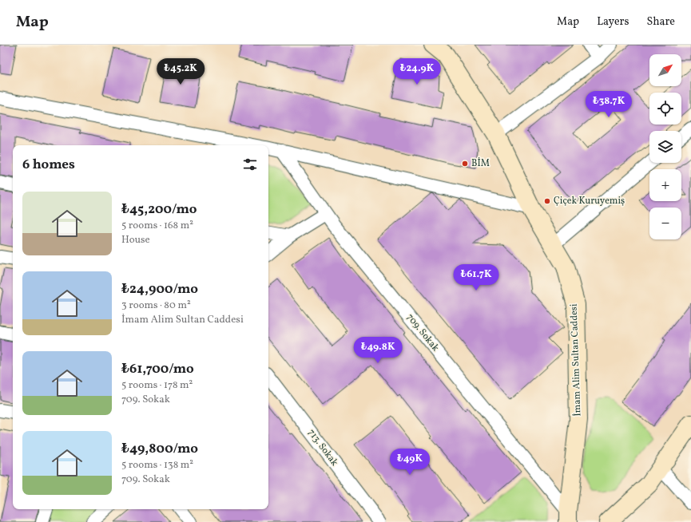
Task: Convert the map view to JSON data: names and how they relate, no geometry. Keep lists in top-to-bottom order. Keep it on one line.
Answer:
{"streets":{"street":["709. Sokak","İmam Alim Sultan Caddesi","713. Sokak"]},"crossings":[["709. Sokak","İmam Alim Sultan Caddesi"]],"places":["BİM","Çiçek Kuruyemiş"],"north":"top right","page":{"header":"Map","nav":["Map","Layers","Share"],"map_buttons":["+","−"],"price":["₺45.2K","₺24.9K","₺38.7K","₺61.7K","₺49.8K","₺49K"],"heading":"6 homes","list":[{"name":"₺45,200/mo","note":"5 rooms · 168 m² · House"},{"name":"₺24,900/mo","note":"3 rooms · 80 m² · İmam Alim Sultan Caddesi"},{"name":"₺61,700/mo","note":"5 rooms · 178 m² · 709. Sokak"},{"name":"₺49,800/mo","note":"5 rooms · 138 m² · 709. Sokak"}]}}
